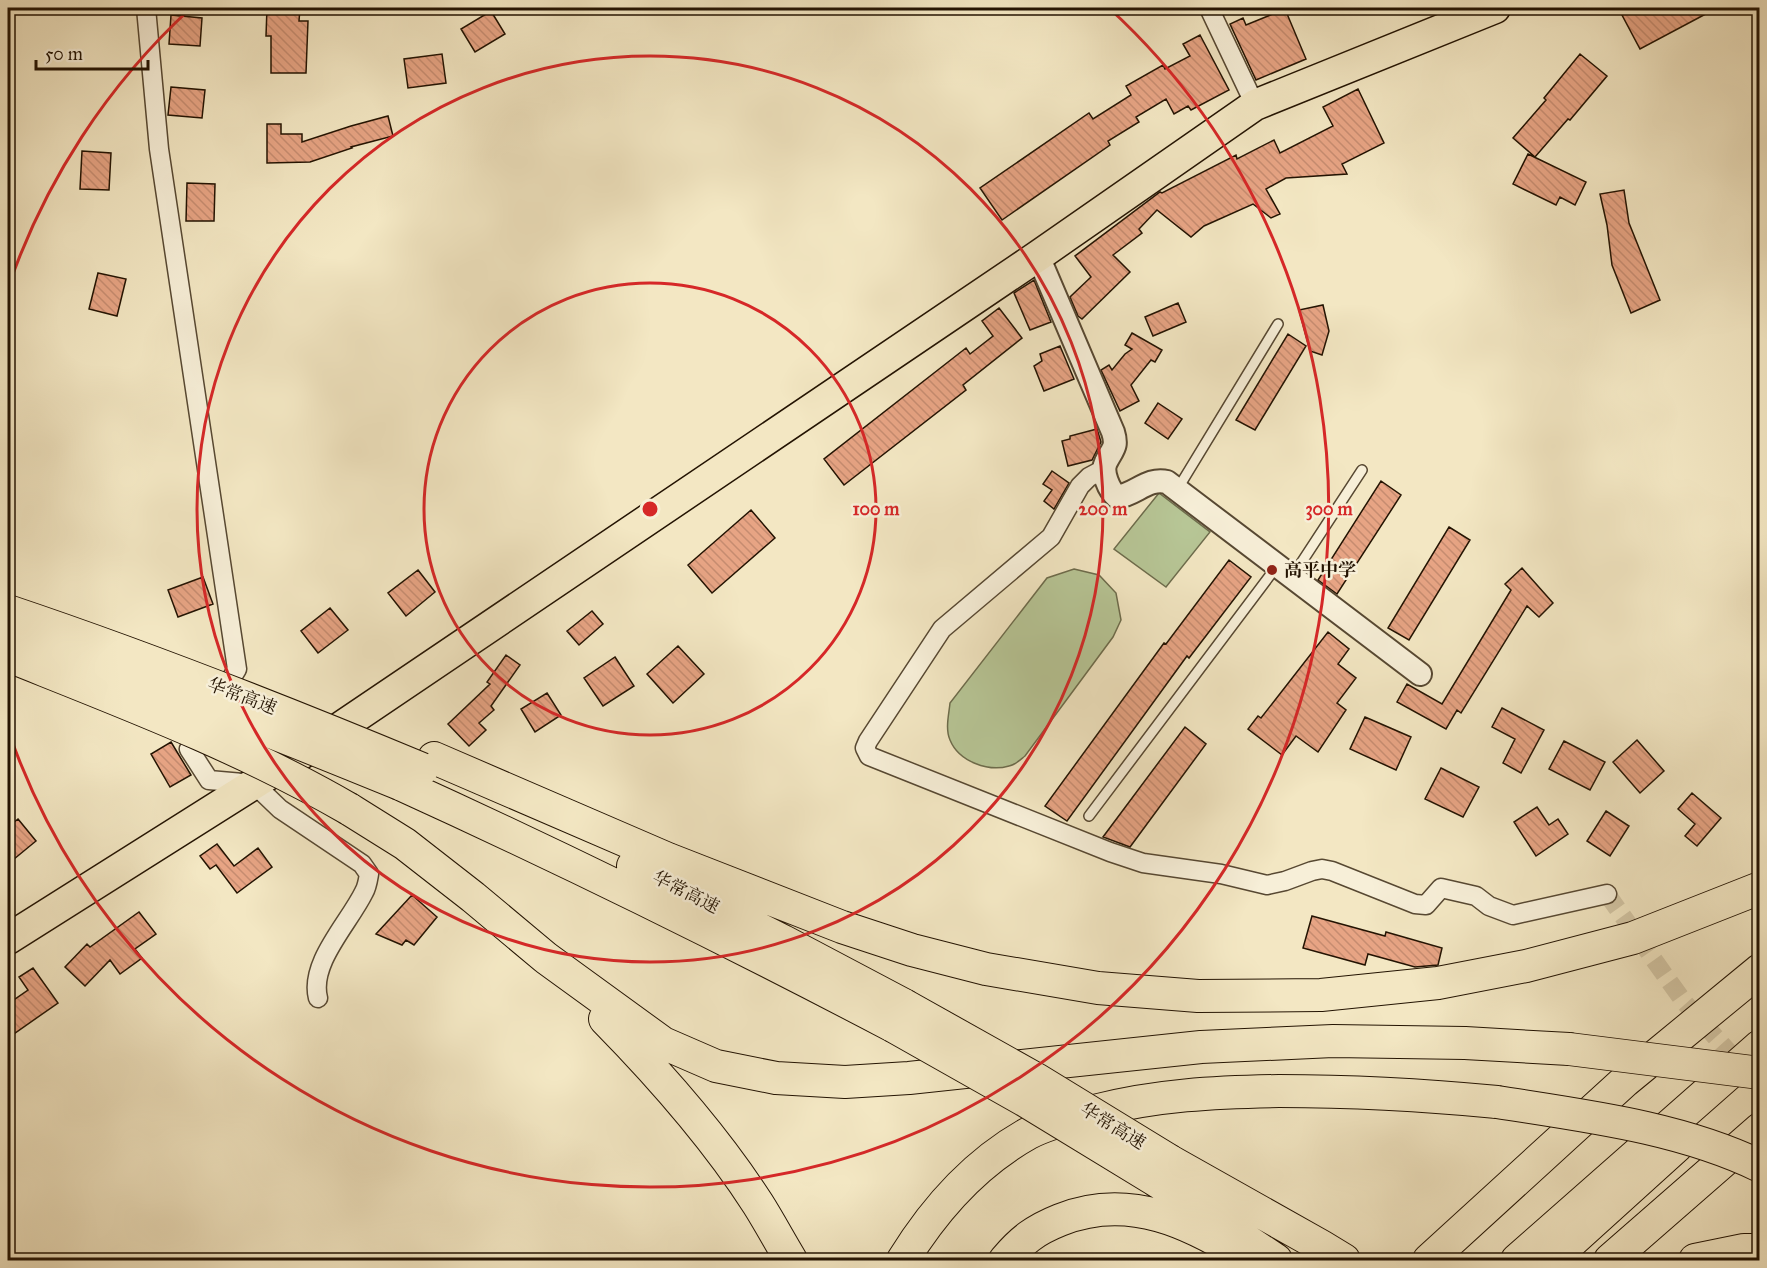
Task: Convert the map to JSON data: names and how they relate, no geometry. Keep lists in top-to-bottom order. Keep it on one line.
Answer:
{"streets":{"highway":["华常高速"]},"places":["高平中学"],"scale_bar":"50 m","rings":["100 m","200 m","300 m"]}
